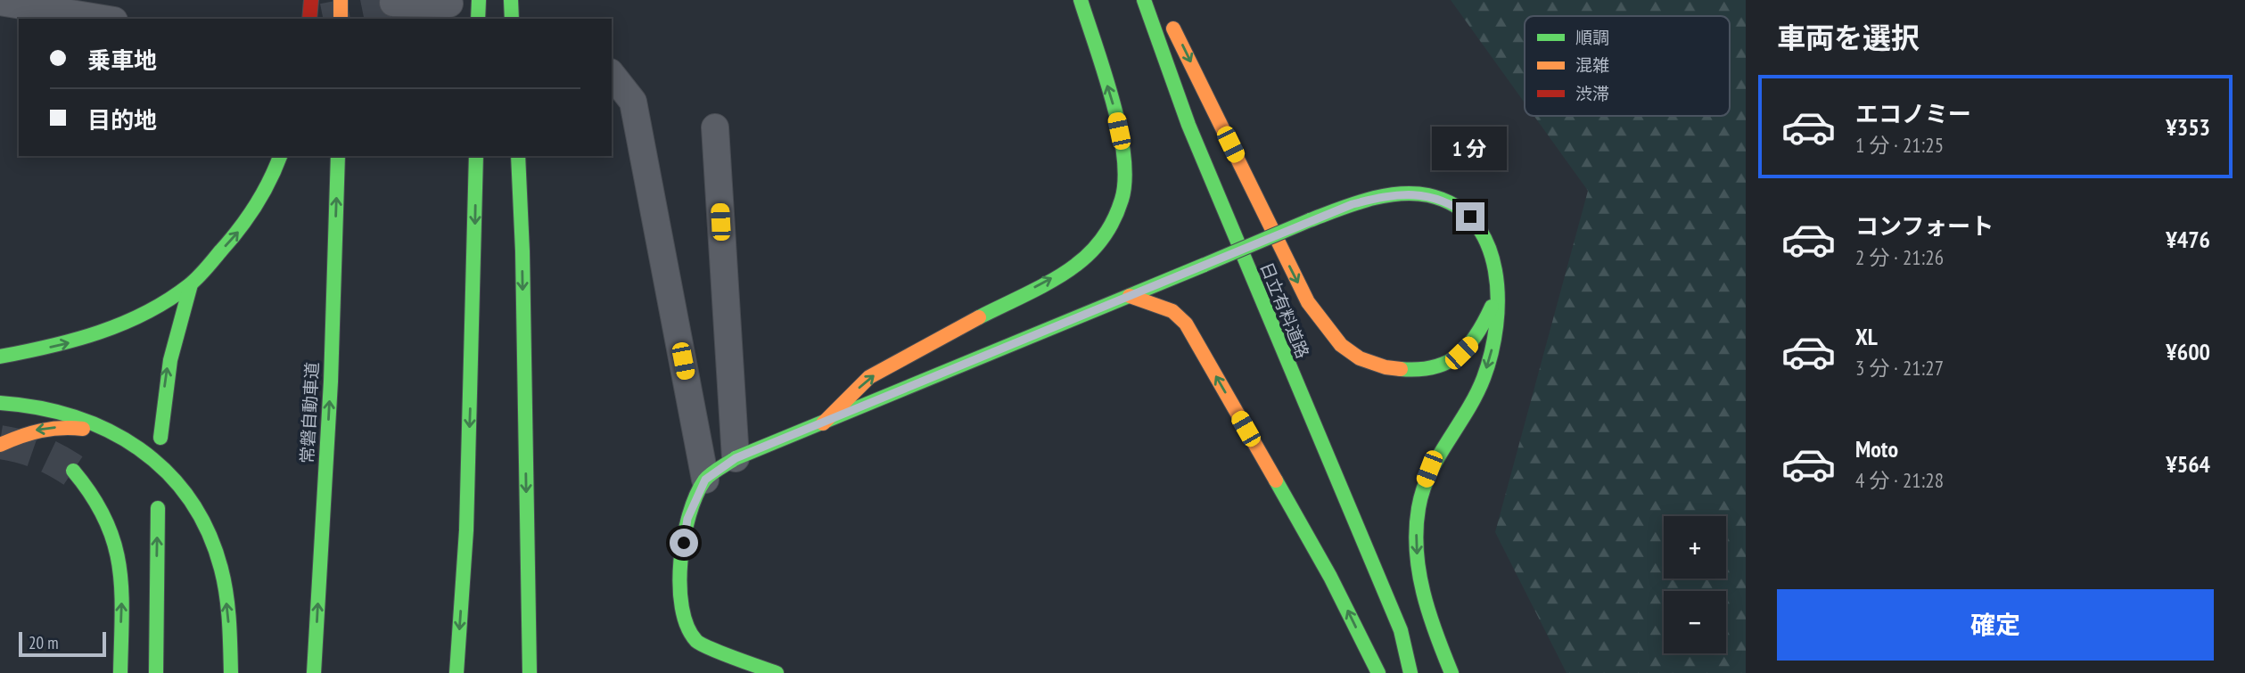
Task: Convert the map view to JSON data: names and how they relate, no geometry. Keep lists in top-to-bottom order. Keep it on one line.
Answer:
{"streets":{"main road":["日立有料道路","常磐自動車道"]},"one_way":["常磐自動車道"],"legend":["順調","混雑","渋滞"],"scale_bar":"20 m","page":{"heading":"車両を選択","banner":["乗車地","目的地"],"list":[{"name":"エコノミー","note":"1 分 · 21:25","value":"¥353"},{"name":"コンフォート","note":"2 分 · 21:26","value":"¥476"},{"name":"XL","note":"3 分 · 21:27","value":"¥600"},{"name":"Moto","note":"4 分 · 21:28","value":"¥564"}],"bubble":"1 分","map_buttons":["+","−"],"buttons":"確定","scale":"20 m"}}
